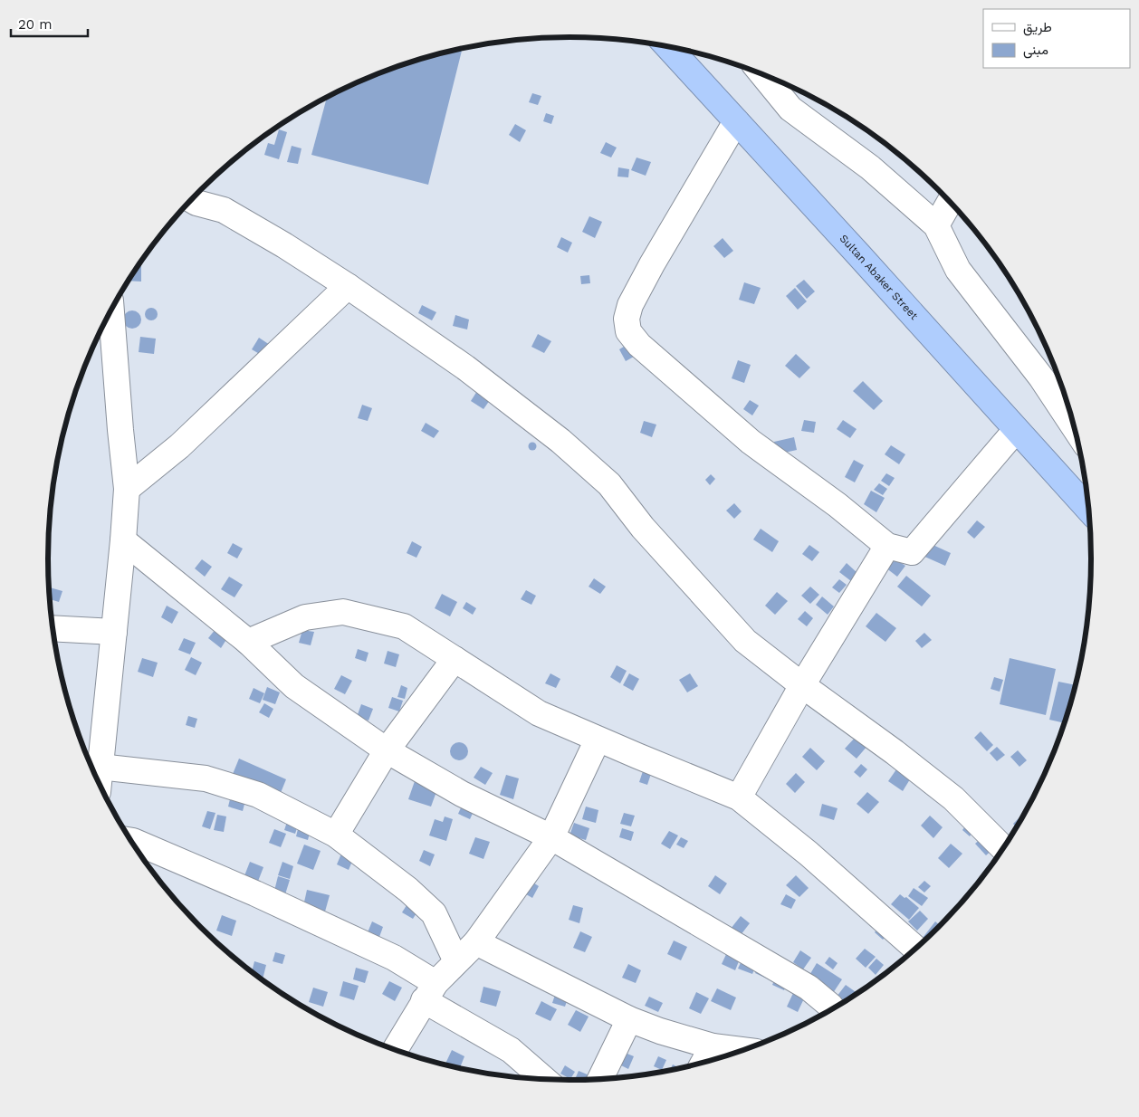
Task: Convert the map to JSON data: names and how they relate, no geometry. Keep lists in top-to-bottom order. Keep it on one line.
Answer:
{"streets":{"highway":["Sultan Abaker Street"]},"legend":["طريق","مبنى"],"scale_bar":"20 m"}
